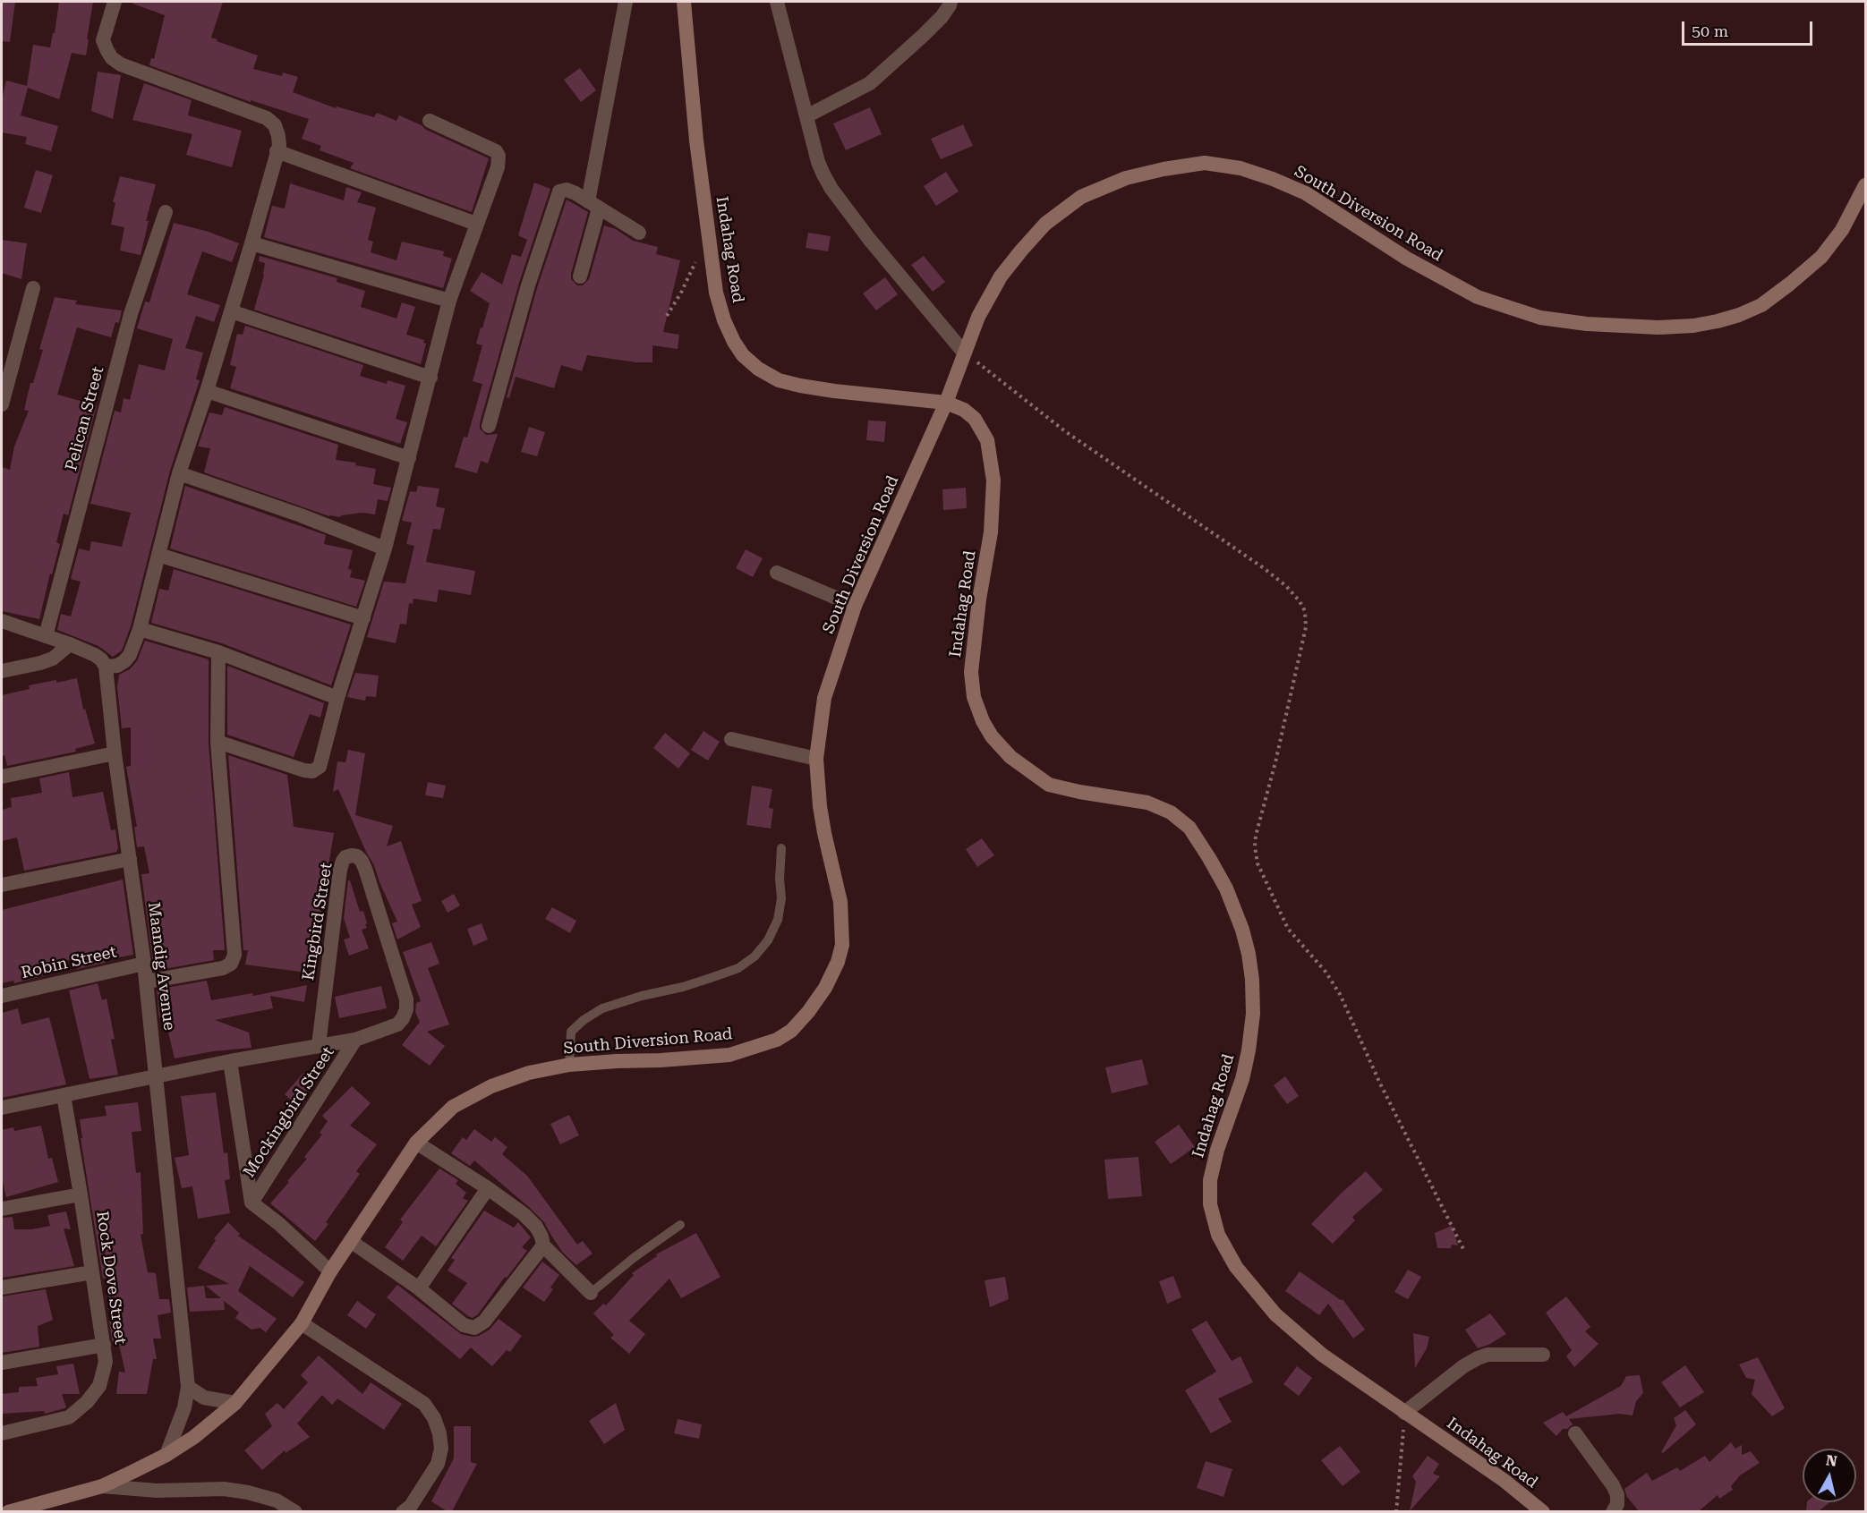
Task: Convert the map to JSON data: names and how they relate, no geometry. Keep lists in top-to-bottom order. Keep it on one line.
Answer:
{"streets":{"main road":["South Diversion Road","Indahag Road"],"street":["Pelican Street","Kingbird Street","Robin Street","Maandig Avenue","Mockingbird Street","Rock Dove Street"]},"crossings":[["South Diversion Road","Indahag Road"],["South Diversion Road","Maandig Avenue"],["Kingbird Street","Mockingbird Street"],["Robin Street","Maandig Avenue"]],"scale_bar":"50 m","north":"top"}
